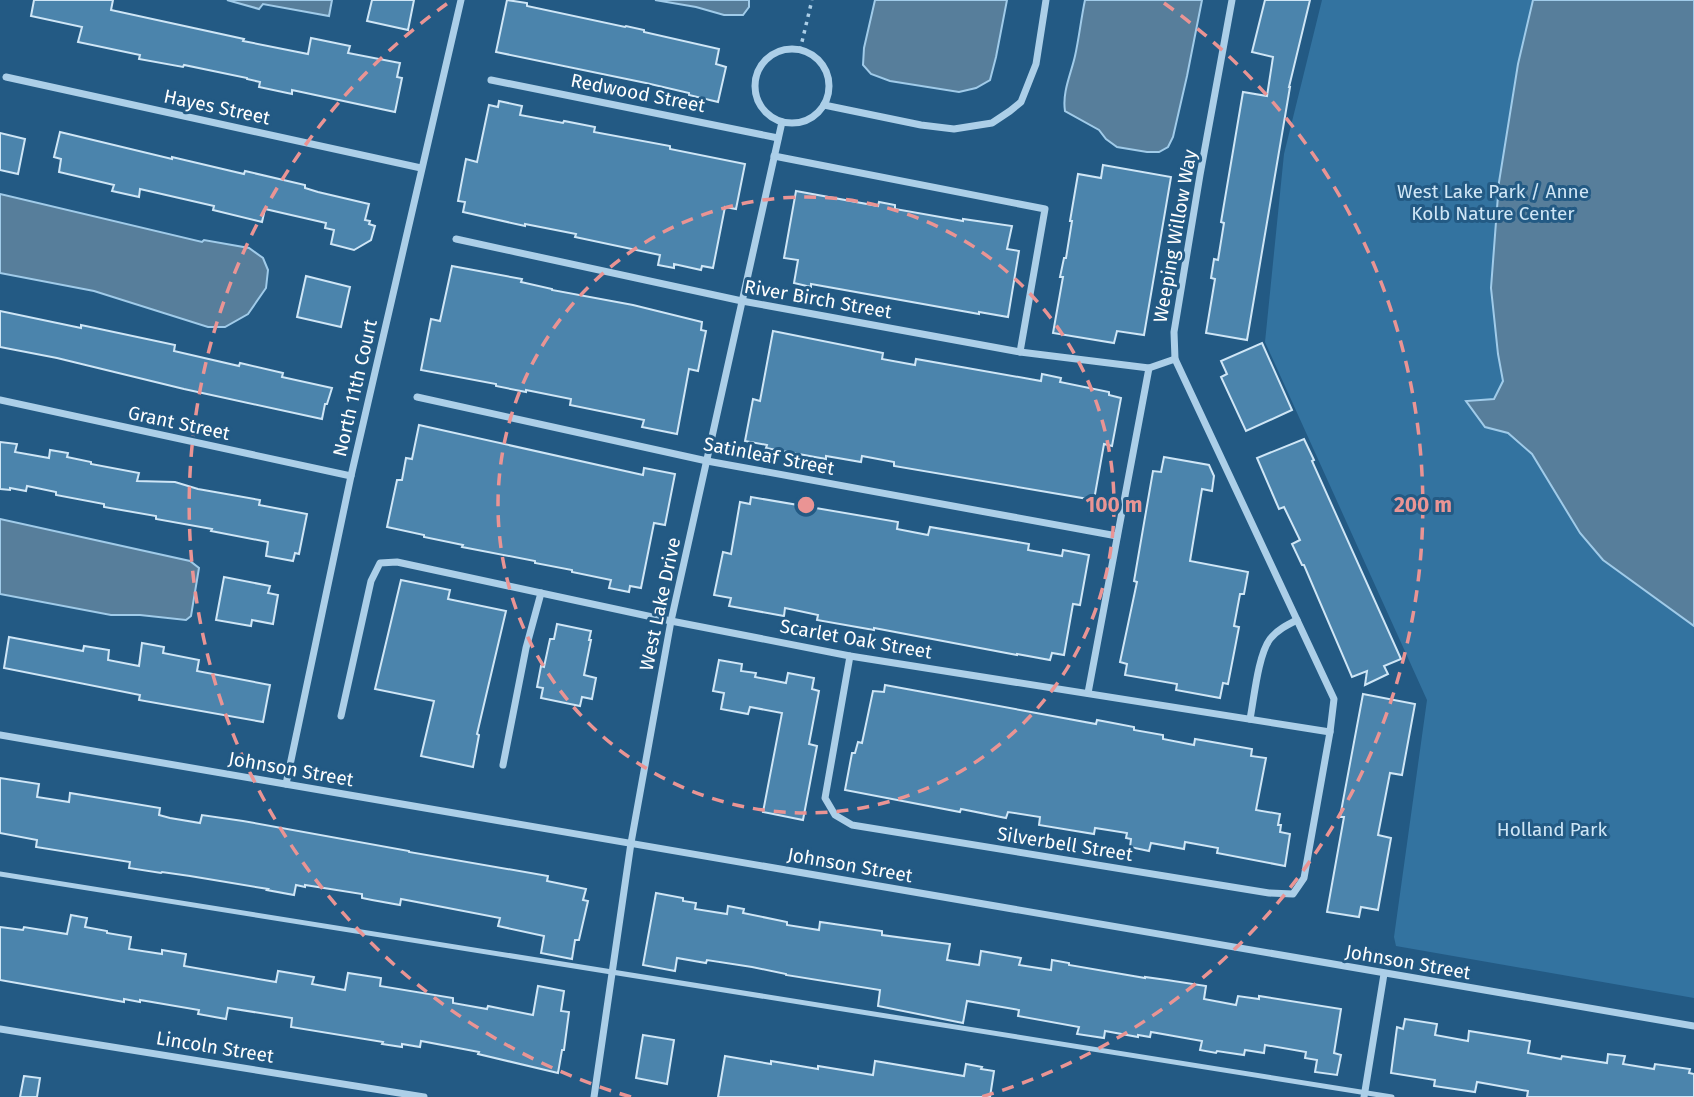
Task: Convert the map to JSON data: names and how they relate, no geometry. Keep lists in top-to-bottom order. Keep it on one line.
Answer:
{"streets":{"street":["Redwood Street","Hayes Street","Weeping Willow Way","River Birch Street","North 11th Court","Grant Street","Satinleaf Street","West Lake Drive","Scarlet Oak Street","Johnson Street","Silverbell Street","Lincoln Street"]},"crossings":[["Redwood Street","West Lake Drive"],["Hayes Street","North 11th Court"],["Weeping Willow Way","River Birch Street"],["Weeping Willow Way","Scarlet Oak Street"],["Weeping Willow Way","Silverbell Street"],["River Birch Street","West Lake Drive"],["North 11th Court","Grant Street"],["North 11th Court","Johnson Street"],["Satinleaf Street","West Lake Drive"],["West Lake Drive","Scarlet Oak Street"],["West Lake Drive","Johnson Street"],["Scarlet Oak Street","Silverbell Street"]],"parks":["West Lake Park / Anne Kolb Nature Center","Holland Park"],"rings":["100 m","200 m"]}
